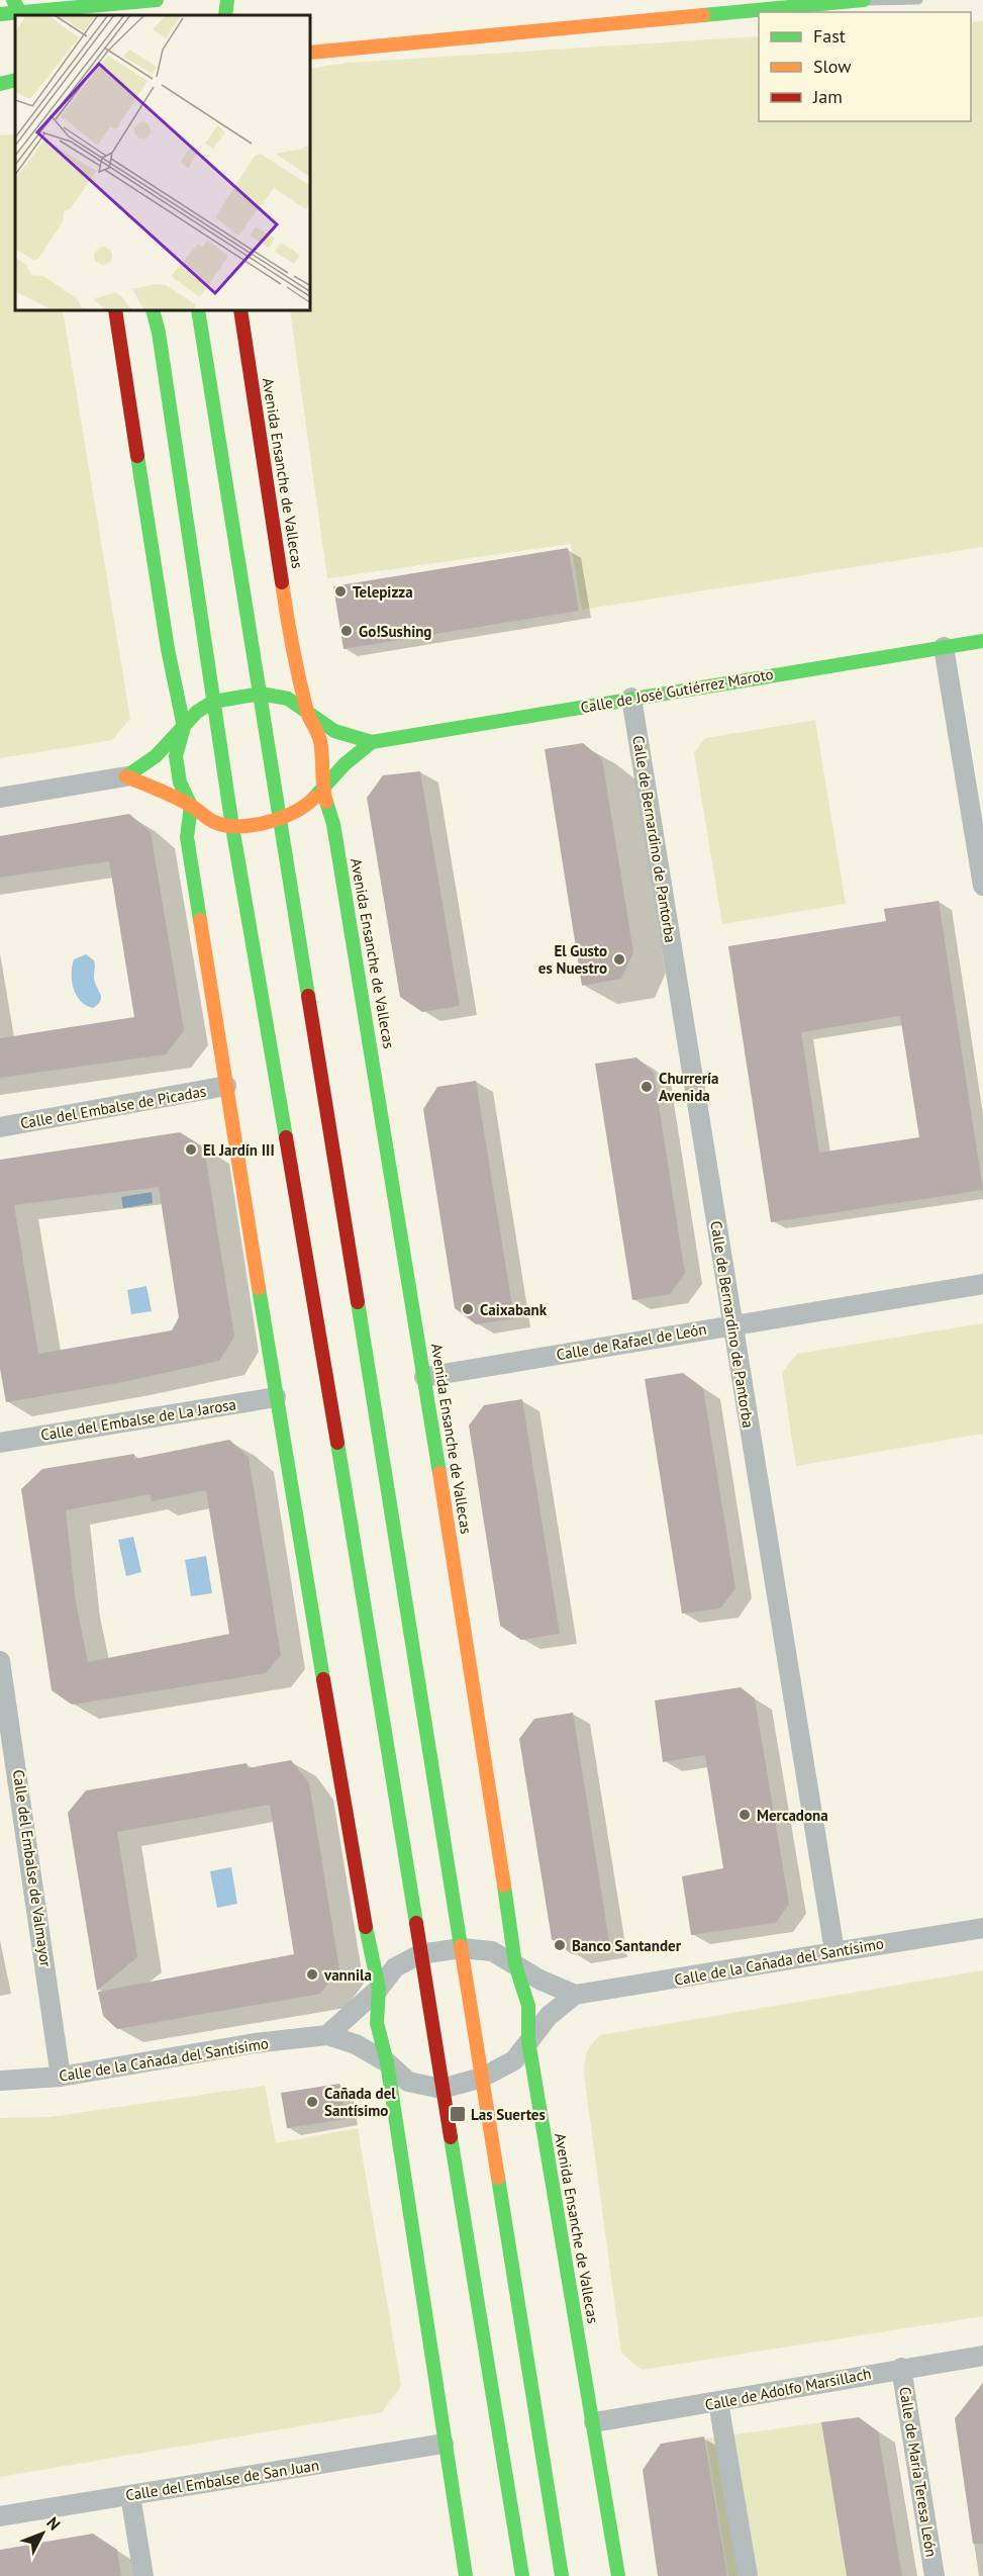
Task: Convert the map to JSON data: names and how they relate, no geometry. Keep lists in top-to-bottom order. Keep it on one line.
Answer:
{"streets":{"main road":["Avenida Ensanche de Vallecas","Calle de José Gutiérrez Maroto"],"street":["Calle de Bernardino de Pantorba","Calle del Embalse de Picadas","Calle de Rafael de León","Calle del Embalse de La Jarosa","Calle del Embalse de Valmayor","Calle de la Cañada del Santísimo","Calle de Adolfo Marsillach","Calle de María Teresa León","Calle del Embalse de San Juan"]},"crossings":[["Avenida Ensanche de Vallecas","Calle de José Gutiérrez Maroto"],["Avenida Ensanche de Vallecas","Calle de Rafael de León"],["Avenida Ensanche de Vallecas","Calle de la Cañada del Santísimo"],["Avenida Ensanche de Vallecas","Calle de Adolfo Marsillach"],["Calle de José Gutiérrez Maroto","Calle de Bernardino de Pantorba"],["Calle de Bernardino de Pantorba","Calle de Rafael de León"],["Calle de Bernardino de Pantorba","Calle de la Cañada del Santísimo"],["Calle del Embalse de Valmayor","Calle de la Cañada del Santísimo"],["Calle de Adolfo Marsillach","Calle de María Teresa León"]],"places":{"other":["Telepizza","Go!Sushing","El Gusto es Nuestro","Churrería Avenida","El Jardín III","Caixabank","Mercadona","Banco Santander","vannila","Cañada del Santísimo"],"transit":["Las Suertes"]},"legend":["Fast","Slow","Jam"],"north":"top right"}
